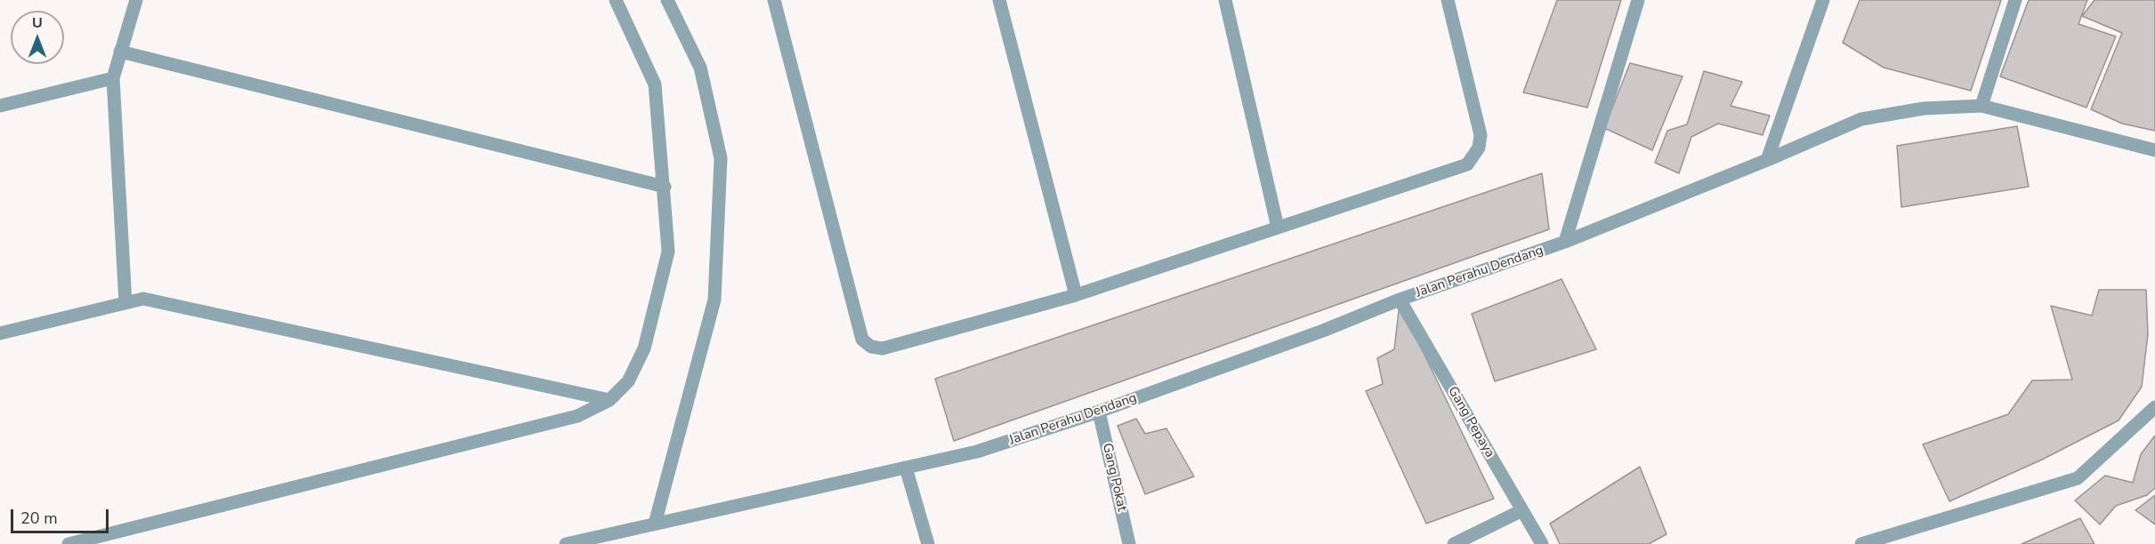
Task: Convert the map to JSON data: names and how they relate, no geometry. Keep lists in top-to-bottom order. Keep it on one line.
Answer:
{"streets":{"street":["Jalan Perahu Dendang","Gang Pepaya","Gang Pokat"]},"crossings":[["Jalan Perahu Dendang","Gang Pepaya"],["Jalan Perahu Dendang","Gang Pokat"]],"scale_bar":"20 m","north":"top"}
